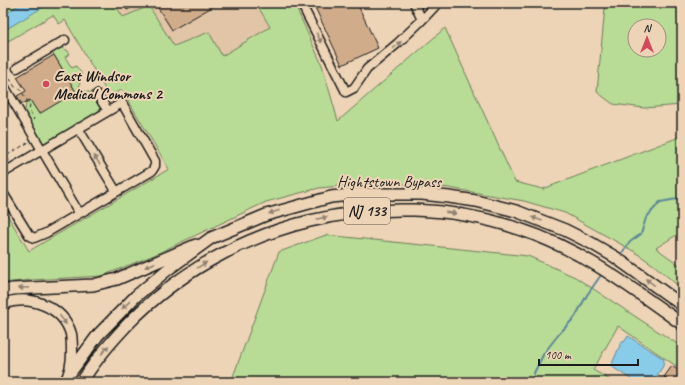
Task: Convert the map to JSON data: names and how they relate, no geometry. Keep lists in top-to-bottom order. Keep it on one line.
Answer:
{"streets":{"highway":["Hightstown Bypass","NJ 133"]},"places":["East Windsor Medical Commons 2"],"scale_bar":"100 m","north":"top"}
